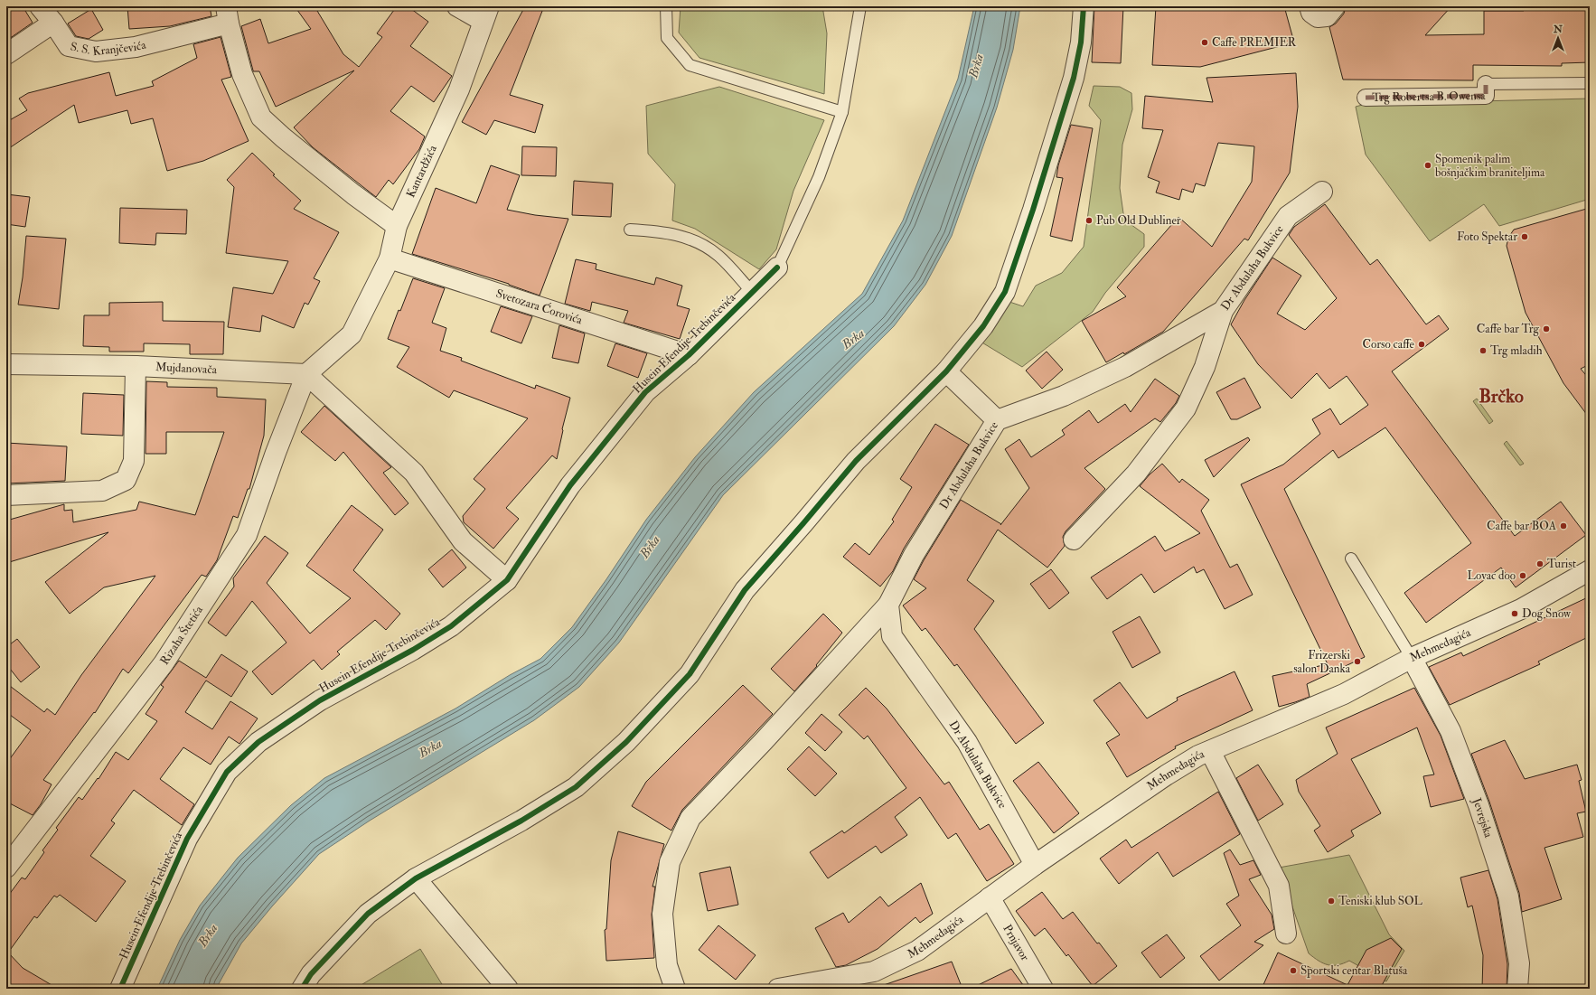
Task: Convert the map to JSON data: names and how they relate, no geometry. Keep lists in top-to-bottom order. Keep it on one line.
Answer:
{"streets":{"street":["S. S. Kranjčevića","Trg Robertsa B. Owensa","Kantardžića","Dr Abdulaha Bukvice","Svetozara Ćorovića","Husein Efendije Trebinčevića","Mujdanovača","Rizaha Štetića","Mehmedagića","Jevrejska","Prnjavor"]},"crossings":[["Kantardžića","Svetozara Ćorovića"],["Kantardžića","Mujdanovača"],["Kantardžića","Rizaha Štetića"],["Dr Abdulaha Bukvice","Mehmedagića"],["Svetozara Ćorovića","Husein Efendije Trebinčevića"],["Mujdanovača","Rizaha Štetića"],["Mehmedagića","Jevrejska"],["Mehmedagića","Prnjavor"]],"districts":["Brčko"],"water":["Brka"],"places":["Caffe PREMIER","Spomenik palim bošnjačkim braniteljima","Pub Old Dubliner","Foto Spektar","Caffe bar Trg","Corso caffe","Trg mladih","Caffe bar BOA","Turist","Lovac doo","Dog Snow","Frizerski salon Danka","Teniski klub SOL","Sportski centar Blatuša"],"north":"top"}
